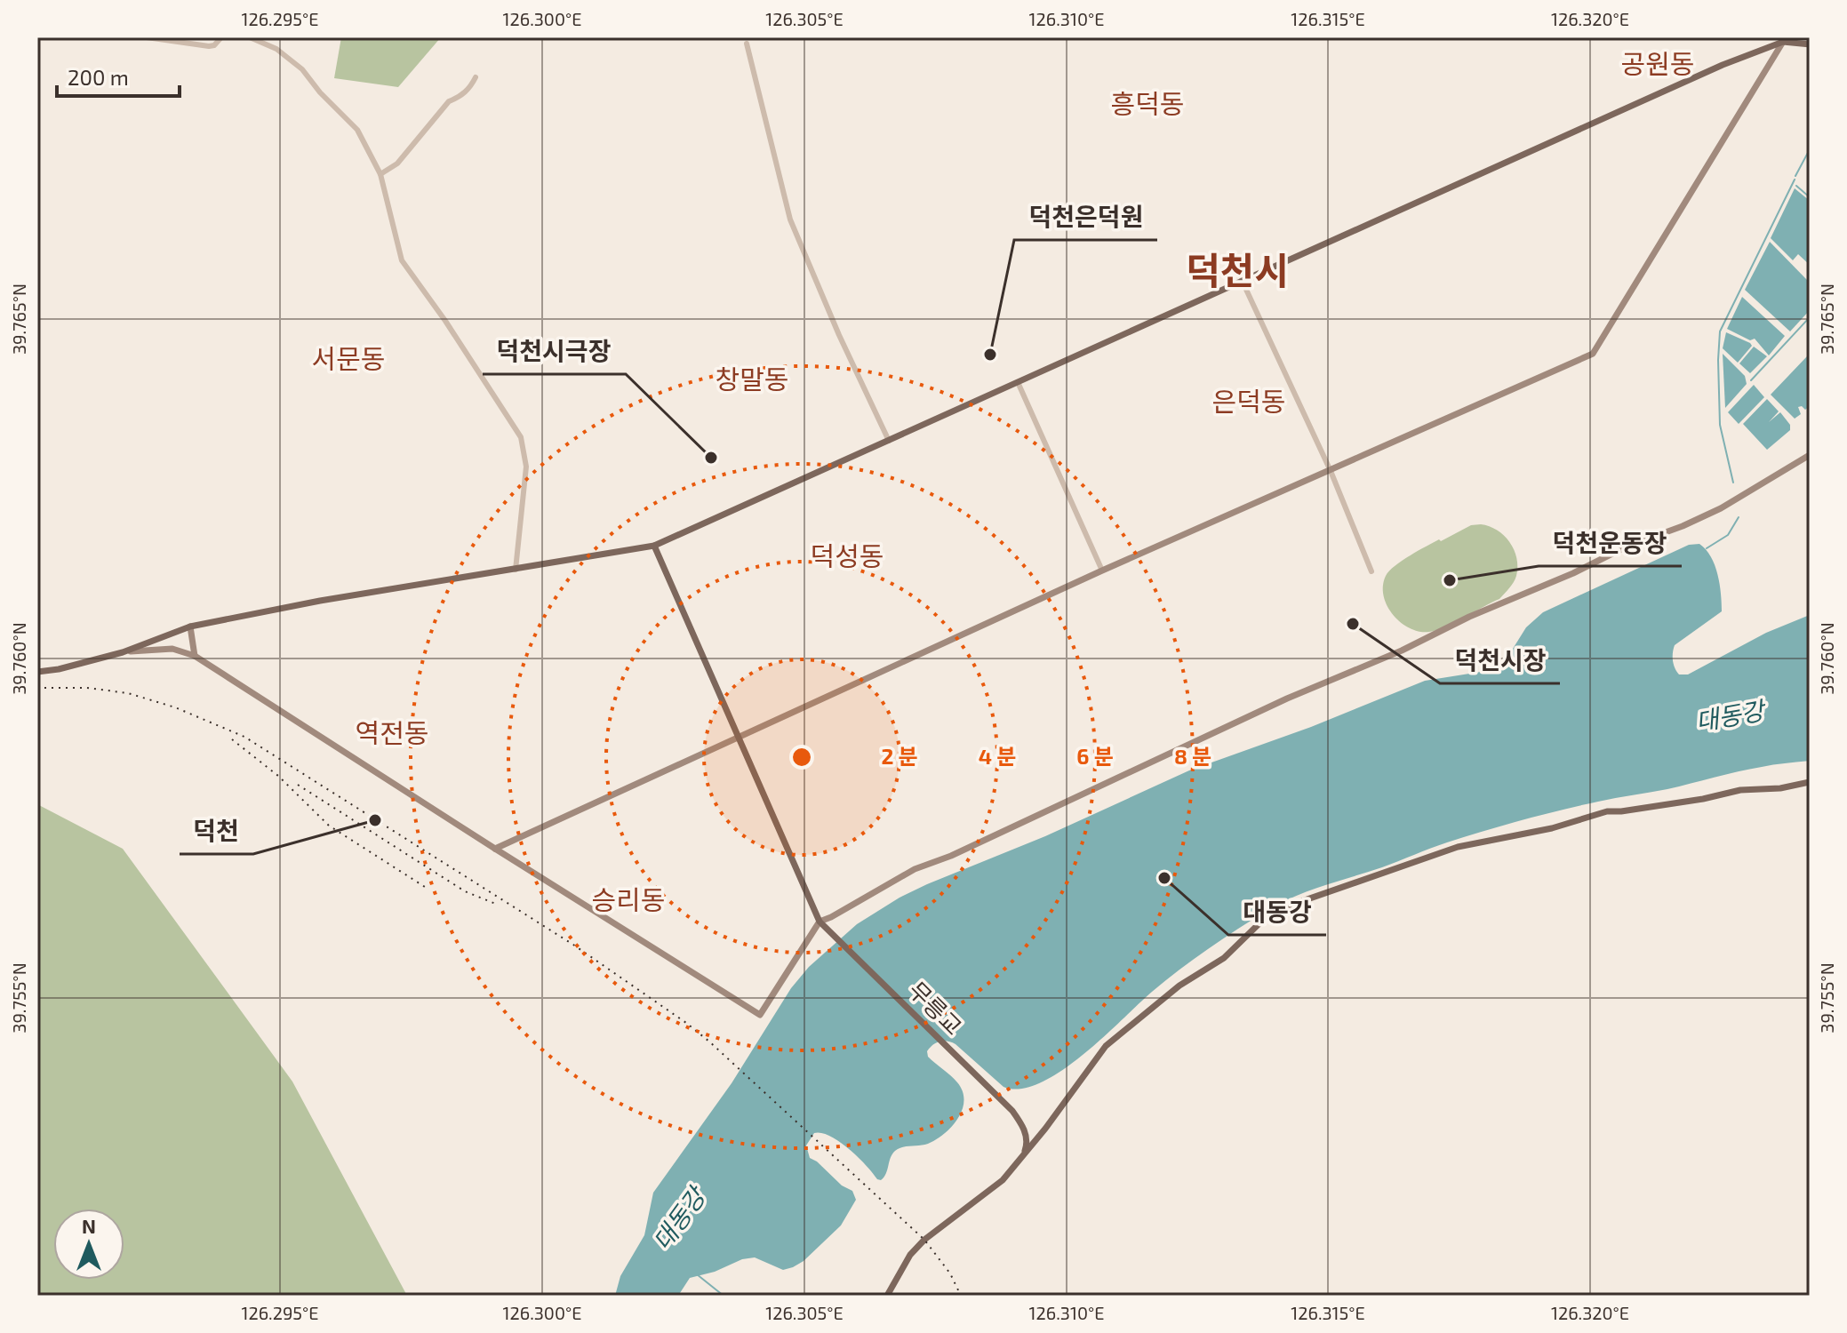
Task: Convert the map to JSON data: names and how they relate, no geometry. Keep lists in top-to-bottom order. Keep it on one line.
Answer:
{"streets":{"main road":["무릉교"]},"districts":["공원동","흥덕동","덕천시","서문동","창말동","은덕동","덕성동","역전동","승리동"],"water":["대동강"],"places":["덕천은덕원","덕천시극장","덕천운동장","덕천시장","덕천","대동강"],"scale_bar":"200 m","north":"top","coordinates":["126.295°E","126.300°E","126.305°E","126.310°E","126.315°E","126.320°E","39.765°N","39.760°N","39.755°N"],"rings":["2 분","4 분","6 분","8 분"]}
